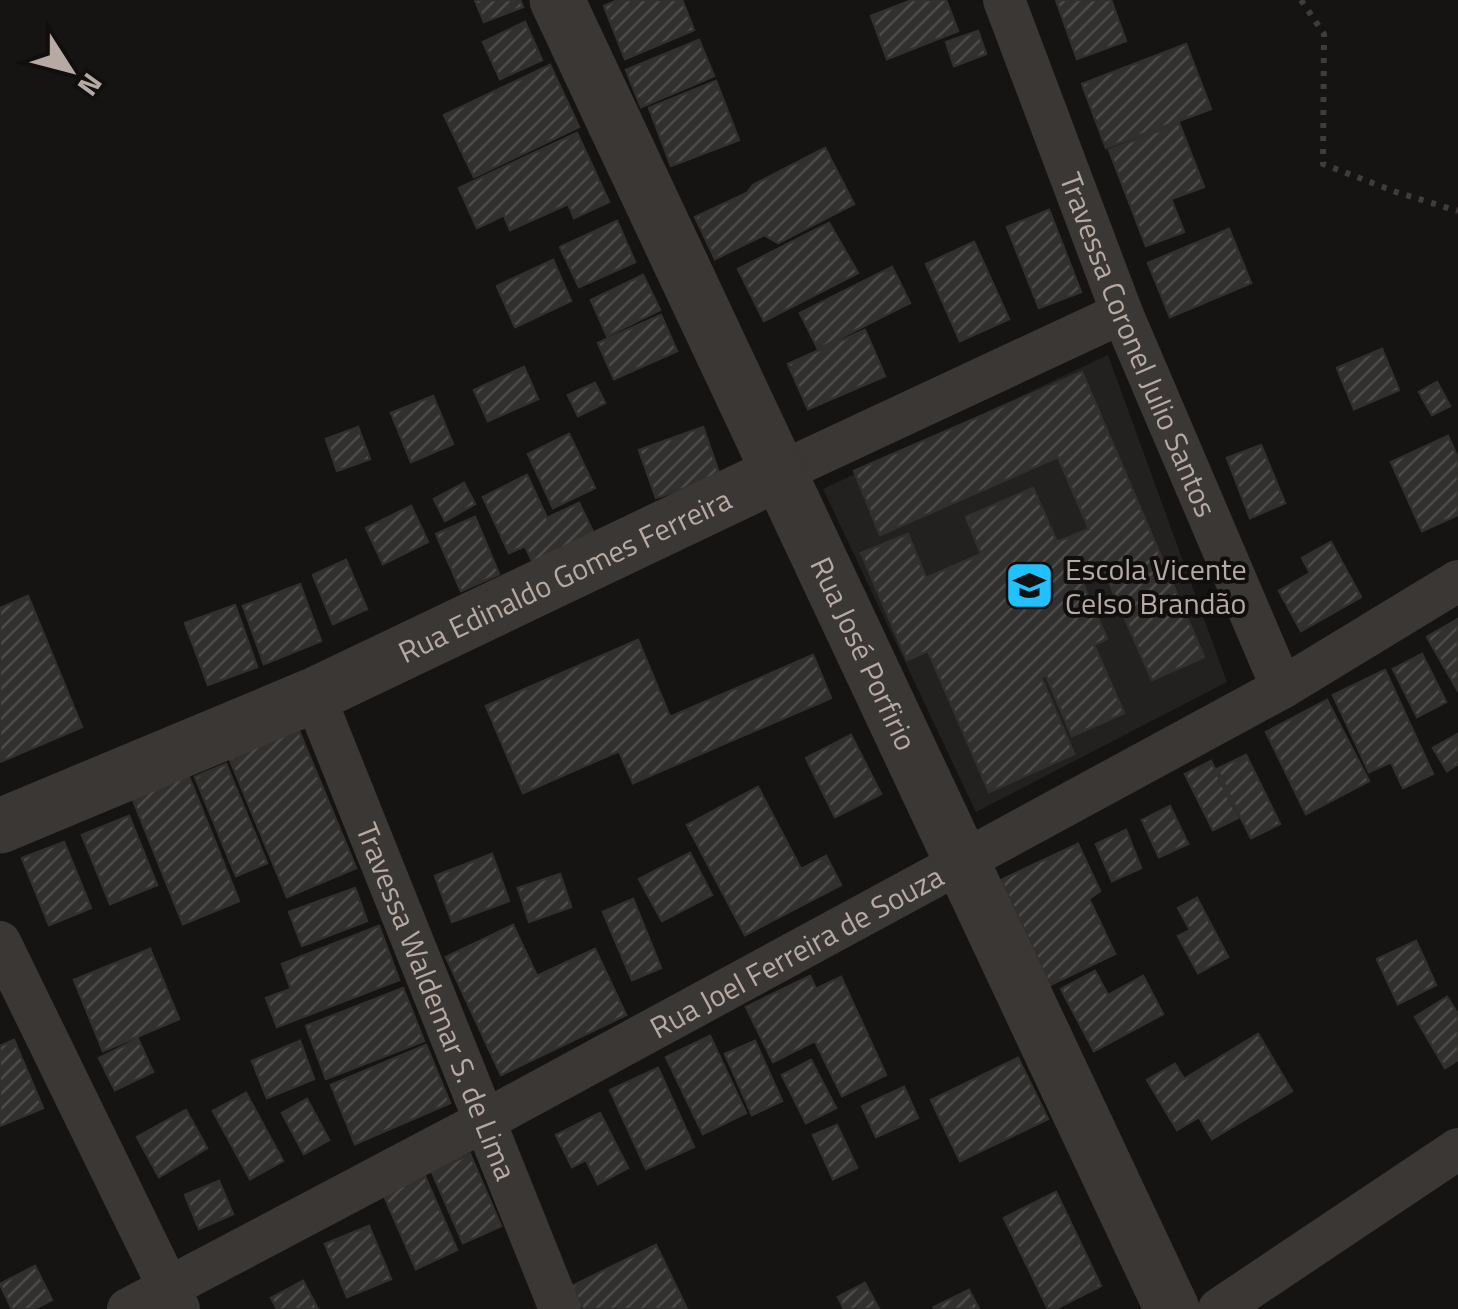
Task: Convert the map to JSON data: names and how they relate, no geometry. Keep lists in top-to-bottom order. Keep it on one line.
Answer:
{"streets":{"street":["Travessa Coronel Julio Santos","Rua Edinaldo Gomes Ferreira","Rua José Porfirio","Rua Joel Ferreira de Souza","Travessa Waldemar S. de Lima"]},"crossings":[["Travessa Coronel Julio Santos","Rua Edinaldo Gomes Ferreira"],["Travessa Coronel Julio Santos","Rua Joel Ferreira de Souza"],["Rua Edinaldo Gomes Ferreira","Rua José Porfirio"],["Rua Edinaldo Gomes Ferreira","Travessa Waldemar S. de Lima"],["Rua José Porfirio","Rua Joel Ferreira de Souza"],["Rua Joel Ferreira de Souza","Travessa Waldemar S. de Lima"]],"places":{"school or university":["Escola Vicente Celso Brandão"]},"north":"bottom right"}
